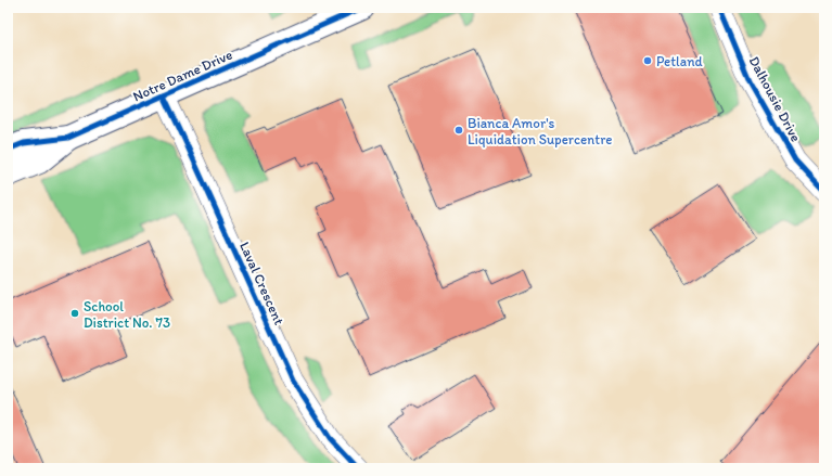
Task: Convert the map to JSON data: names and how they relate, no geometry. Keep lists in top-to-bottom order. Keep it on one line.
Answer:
{"streets":{"street":["Notre Dame Drive","Dalhousie Drive","Laval Crescent"]},"crossings":[["Notre Dame Drive","Laval Crescent"]],"places":["Petland","Bianca Amor's Liquidation Supercentre","School District No. 73"]}
